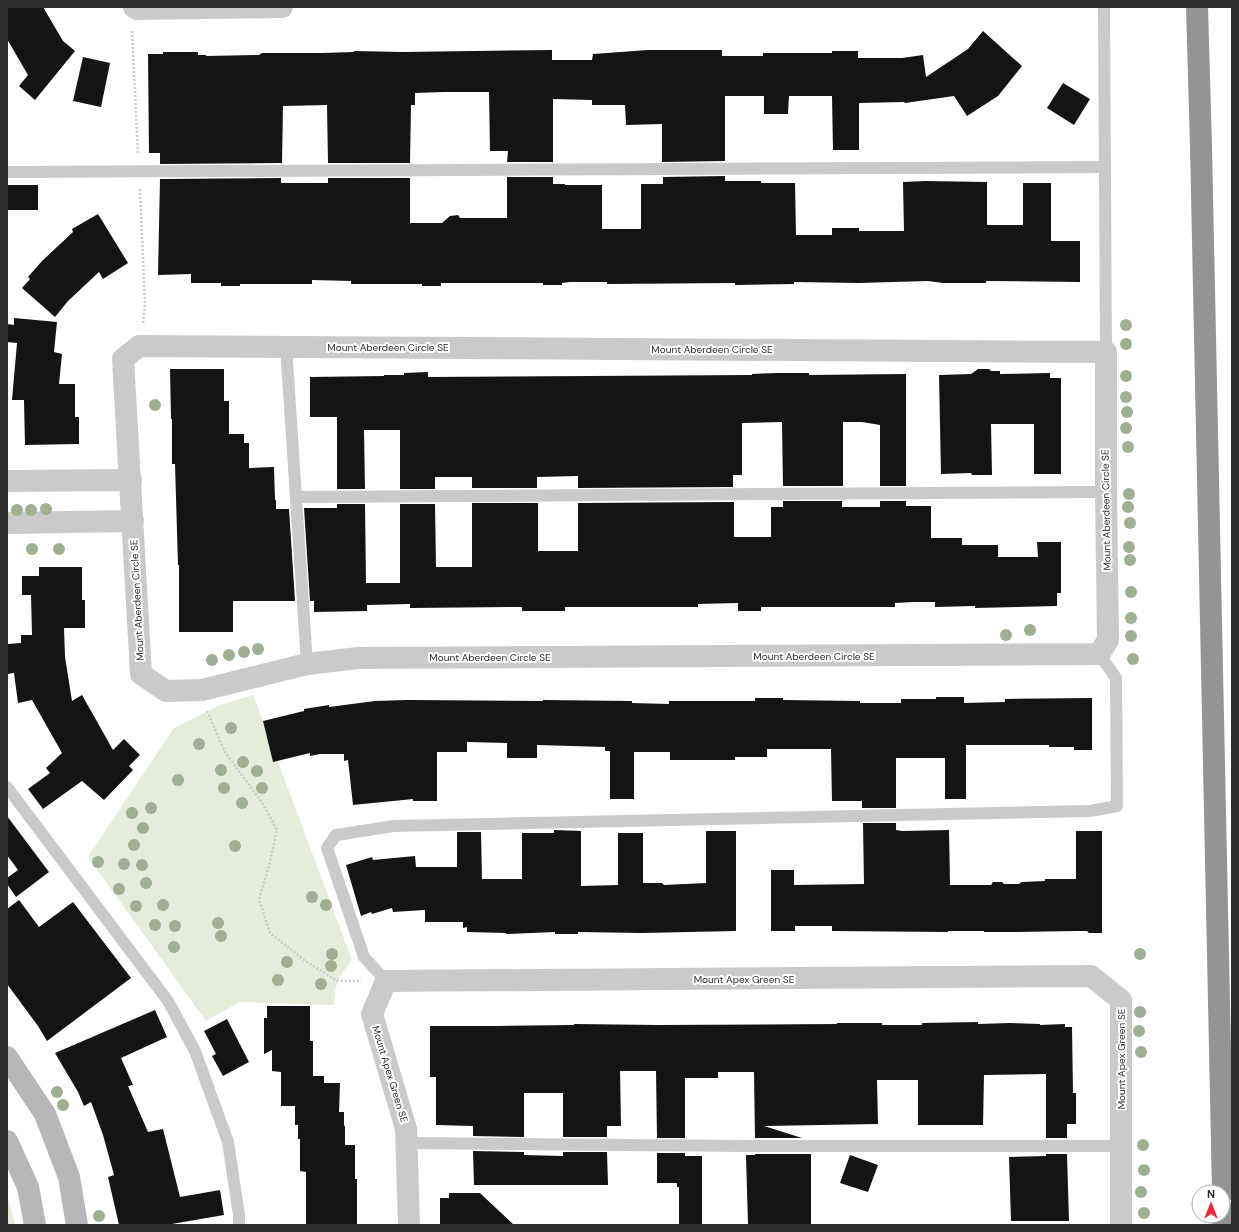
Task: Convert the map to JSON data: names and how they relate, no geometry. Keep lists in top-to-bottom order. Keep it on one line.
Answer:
{"streets":{"street":["Mount Aberdeen Circle SE","Mount Apex Green SE"]},"north":"top"}
